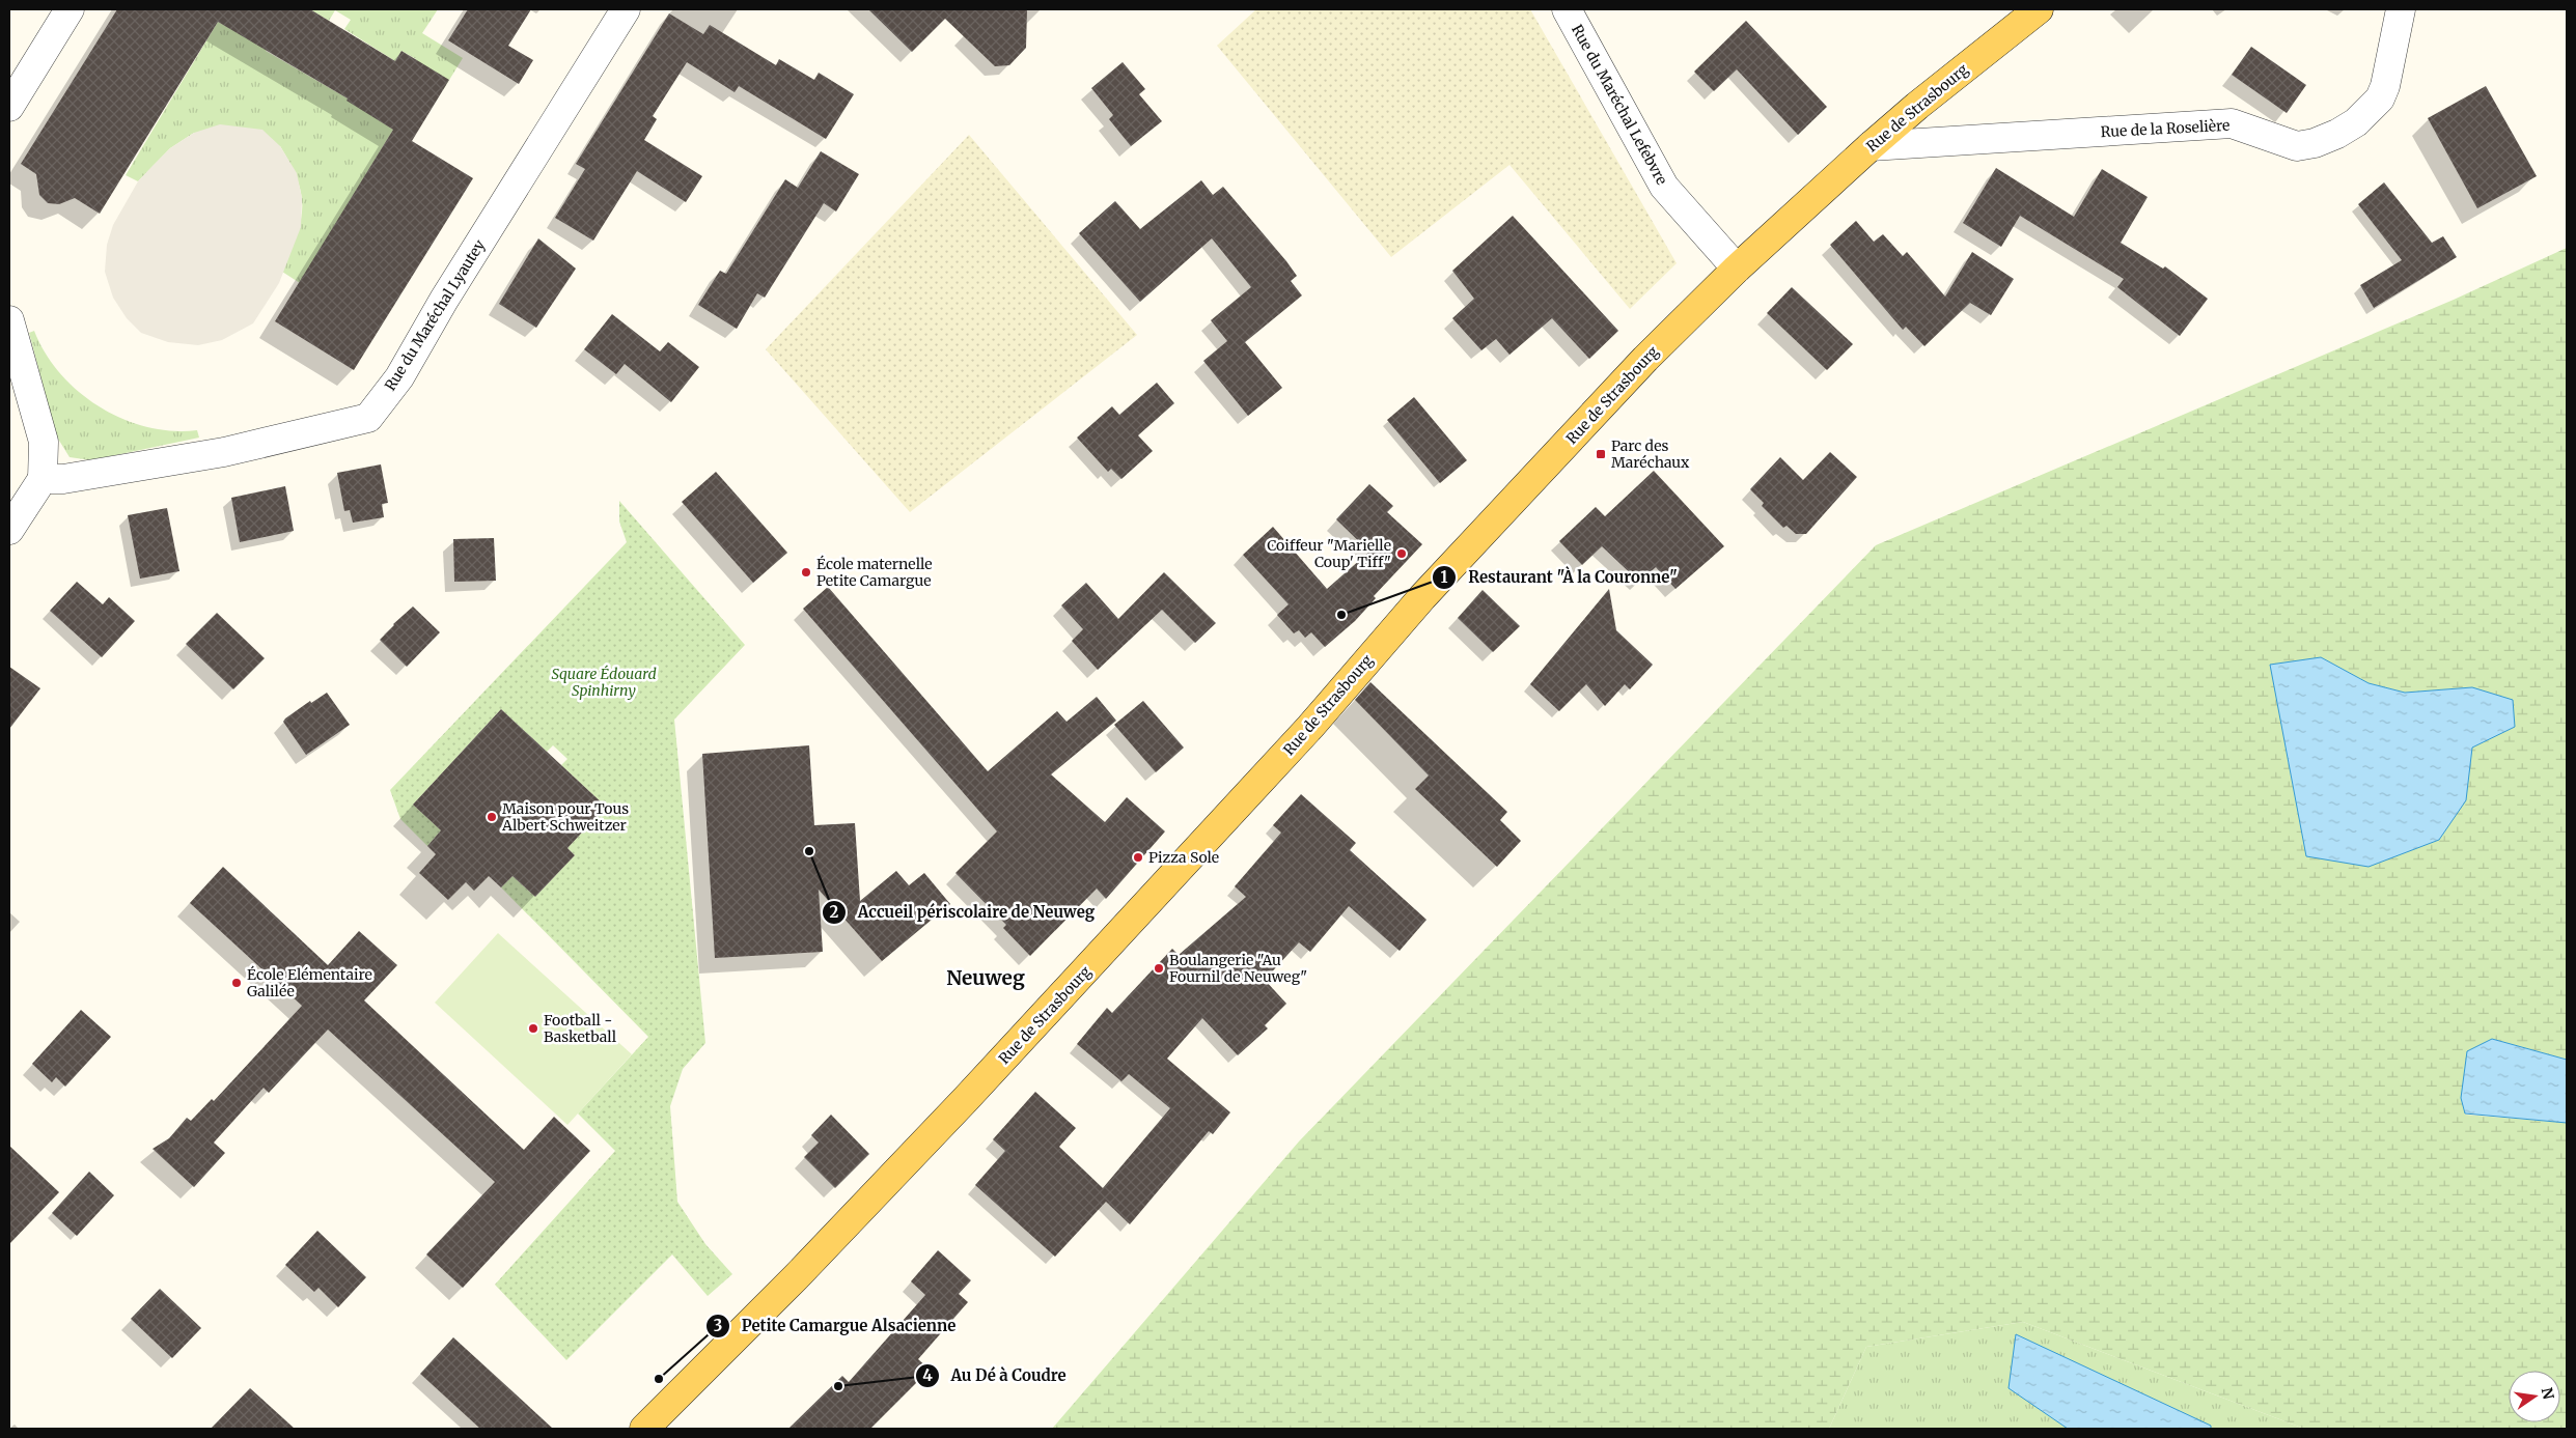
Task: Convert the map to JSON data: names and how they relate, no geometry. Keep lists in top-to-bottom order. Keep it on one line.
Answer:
{"streets":{"main road":["Rue de Strasbourg"],"street":["Rue du Maréchal Lefebvre","Rue de la Roselière","Rue du Maréchal Lyautey"]},"crossings":[["Rue du Maréchal Lefebvre","Rue de Strasbourg"],["Rue de Strasbourg","Rue de la Roselière"]],"districts":["Neuweg"],"parks":["Square Édouard Spinhirny"],"places":{"transit":["Parc des Maréchaux"],"other":["Coiffeur \"Marielle Coup' Tiff\"","École maternelle Petite Camargue","Restaurant \"À la Couronne\"","Maison pour Tous Albert Schweitzer","Accueil périscolaire de Neuweg","Pizza Sole","Boulangerie \"Au Fournil de Neuweg\"","École Elémentaire Galilée","Football - Basketball","Petite Camargue Alsacienne","Au Dé à Coudre"]},"north":"right"}
